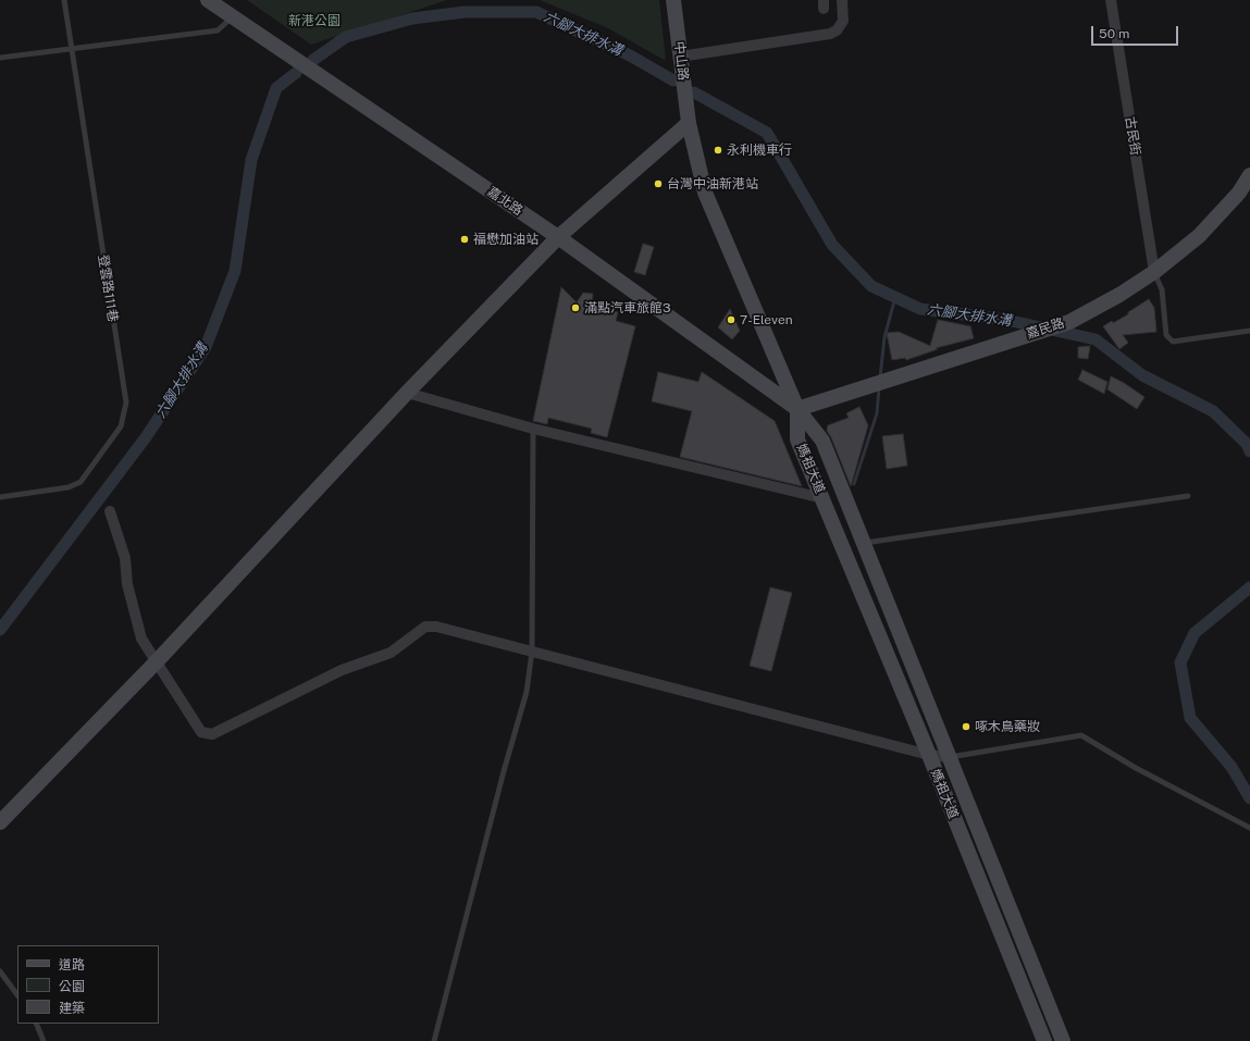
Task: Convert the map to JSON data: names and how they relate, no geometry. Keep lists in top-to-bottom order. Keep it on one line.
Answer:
{"streets":{"main road":["中山路","嘉北路","嘉民路","媽祖大道"],"street":["古民街"],"lane":["登雲路111巷"]},"crossings":[["中山路","嘉北路"],["中山路","嘉民路"],["中山路","媽祖大道"],["古民街","嘉民路"],["嘉北路","嘉民路"],["嘉北路","媽祖大道"],["嘉民路","媽祖大道"]],"water":["六腳大排水溝"],"parks":["新港公園"],"places":["永利機車行","台灣中油新港站","福懋加油站","滿點汽車旅館3","7-Eleven","啄木鳥藥妝"],"legend":["道路","公園","建築"],"scale_bar":"50 m"}
